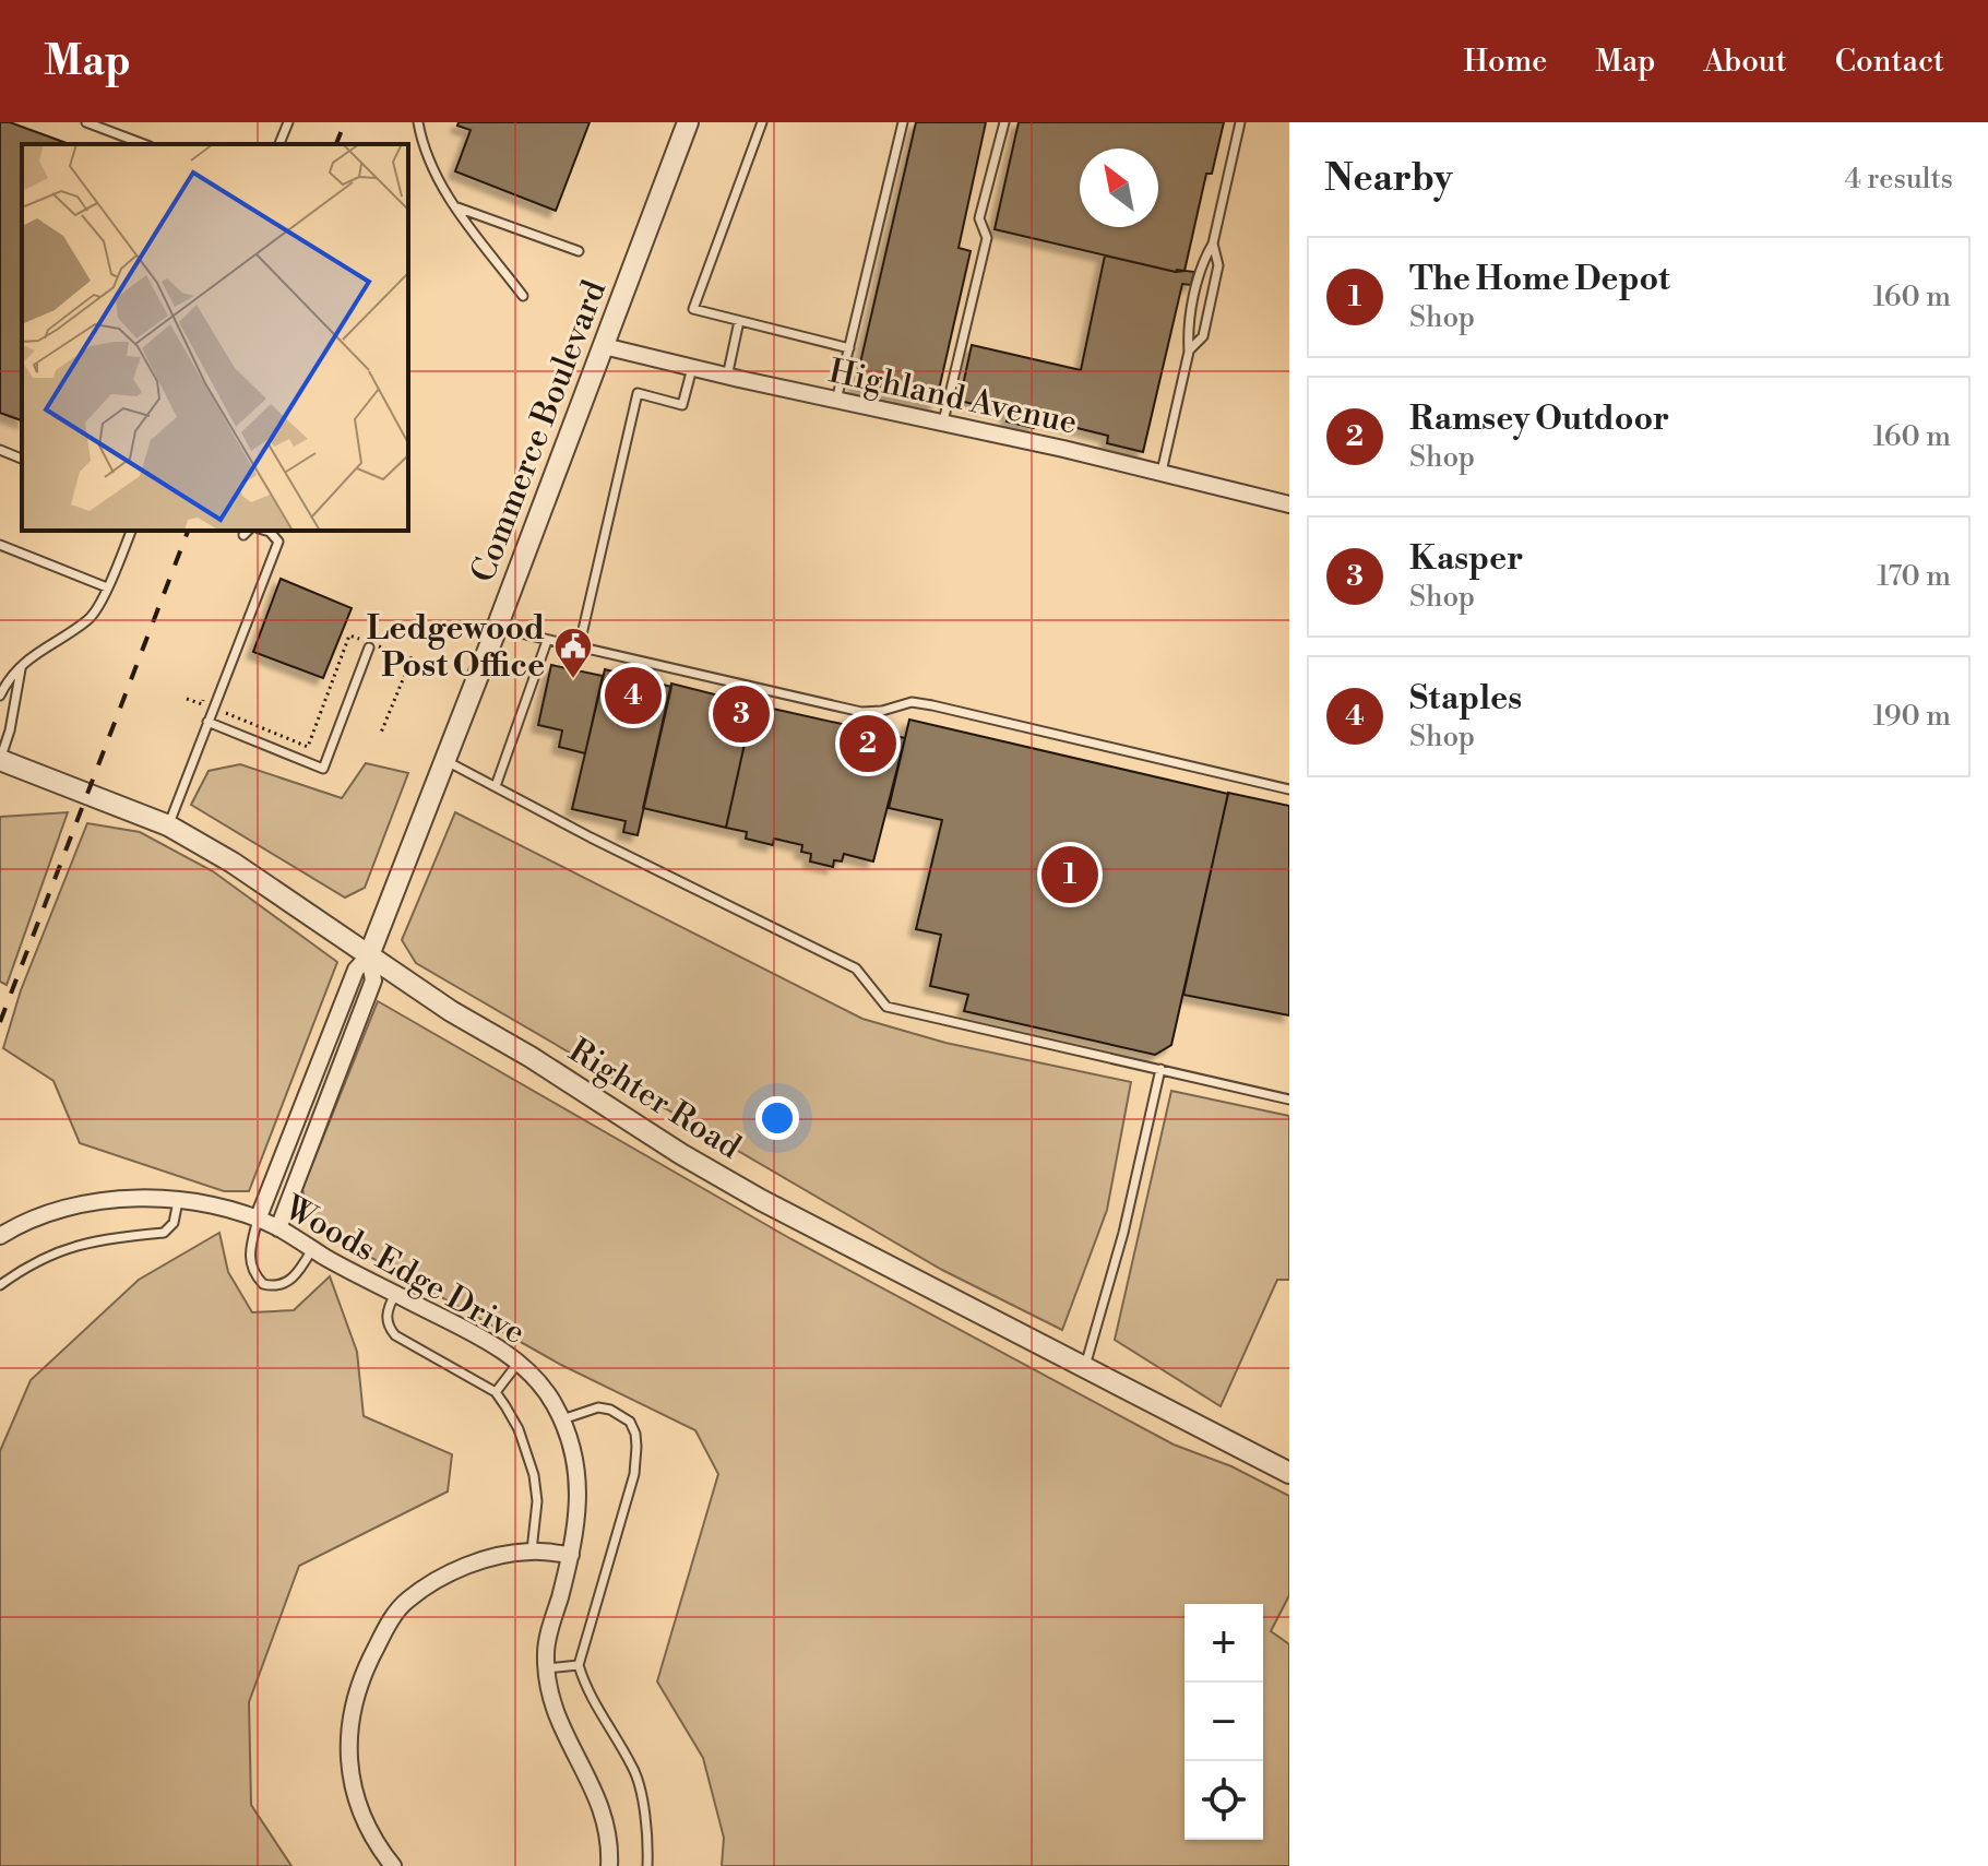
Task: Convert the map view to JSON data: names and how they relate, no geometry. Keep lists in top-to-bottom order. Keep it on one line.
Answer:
{"streets":{"street":["Highland Avenue","Commerce Boulevard","Righter Road","Woods Edge Drive"]},"crossings":[["Highland Avenue","Commerce Boulevard"],["Commerce Boulevard","Righter Road"],["Commerce Boulevard","Woods Edge Drive"]],"places":{"public building":["Ledgewood Post Office"]},"north":"top left","page":{"header":"Map","nav":["Home","Map","About","Contact"],"heading":["Nearby","4 results"],"list":[{"mark":"1","name":"The Home Depot","note":"Shop","value":"160 m"},{"mark":"2","name":"Ramsey Outdoor","note":"Shop","value":"160 m"},{"mark":"3","name":"Kasper","note":"Shop","value":"170 m"},{"mark":"4","name":"Staples","note":"Shop","value":"190 m"}],"pins":["4","3","2","1"],"map_buttons":["+","−"]}}
